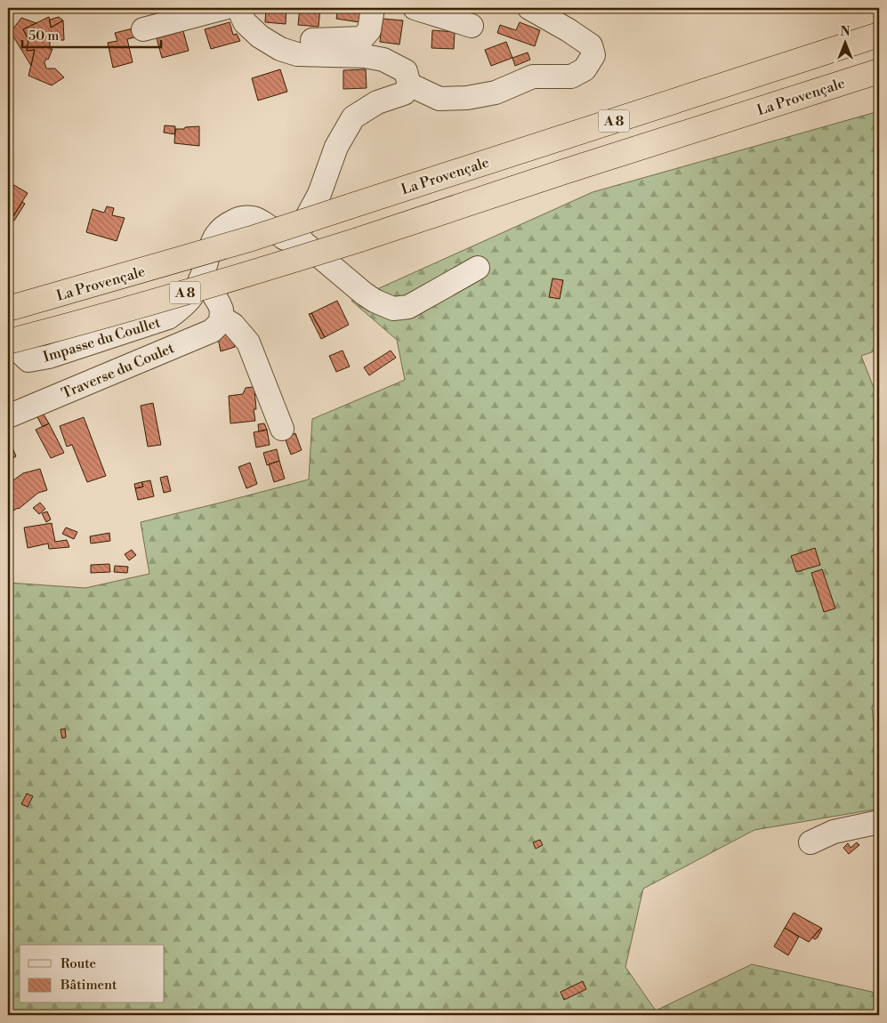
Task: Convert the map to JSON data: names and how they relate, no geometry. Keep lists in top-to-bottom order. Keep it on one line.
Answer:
{"streets":{"highway":["La Provençale","A 8"],"street":["Impasse du Coullet","Traverse du Coulet"]},"crossings":[["La Provençale","Impasse du Coullet"]],"legend":["Route","Bâtiment"],"scale_bar":"50 m","north":"top"}
